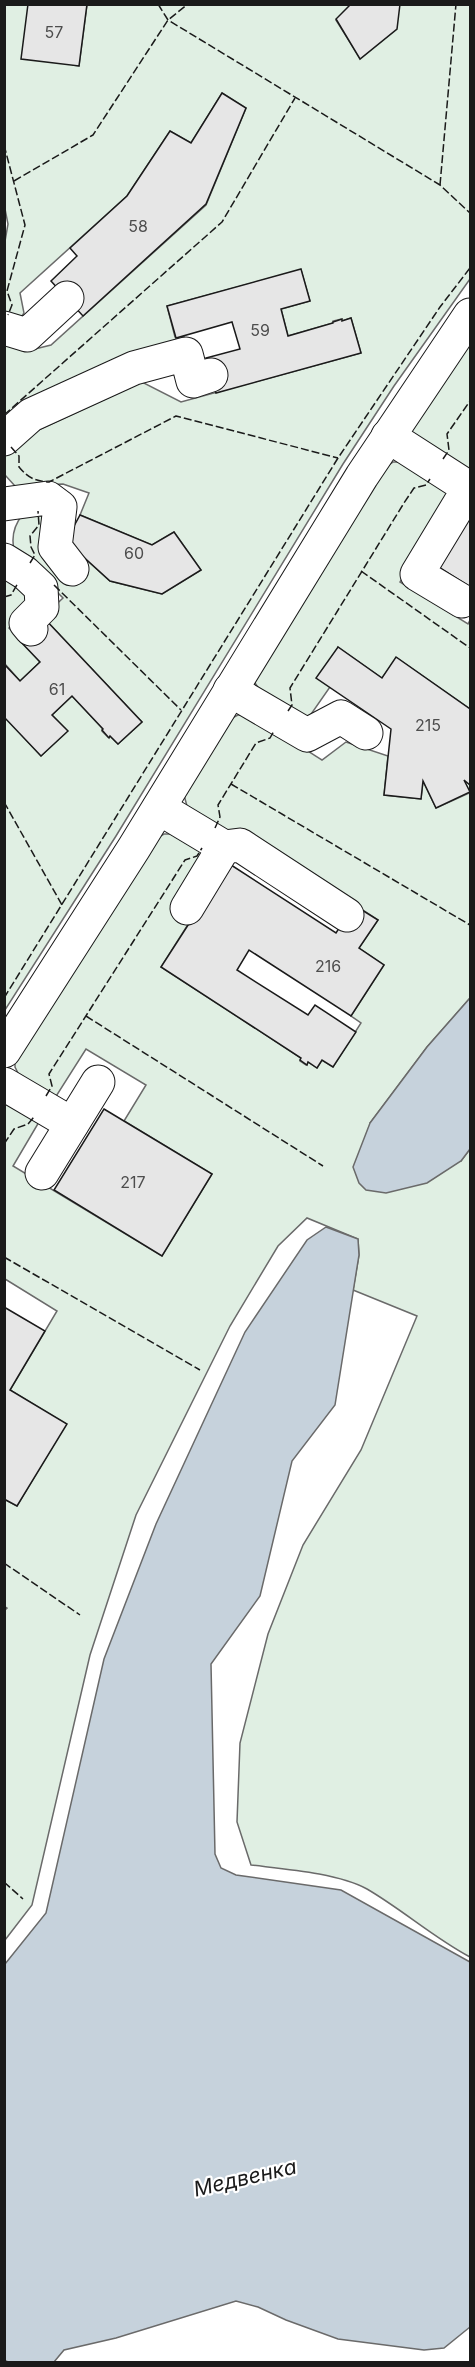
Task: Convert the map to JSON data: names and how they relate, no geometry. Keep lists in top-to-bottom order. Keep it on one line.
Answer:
{"water":["Медвенка"],"house_numbers":["57","58","59","60","61","215","216","217"]}
